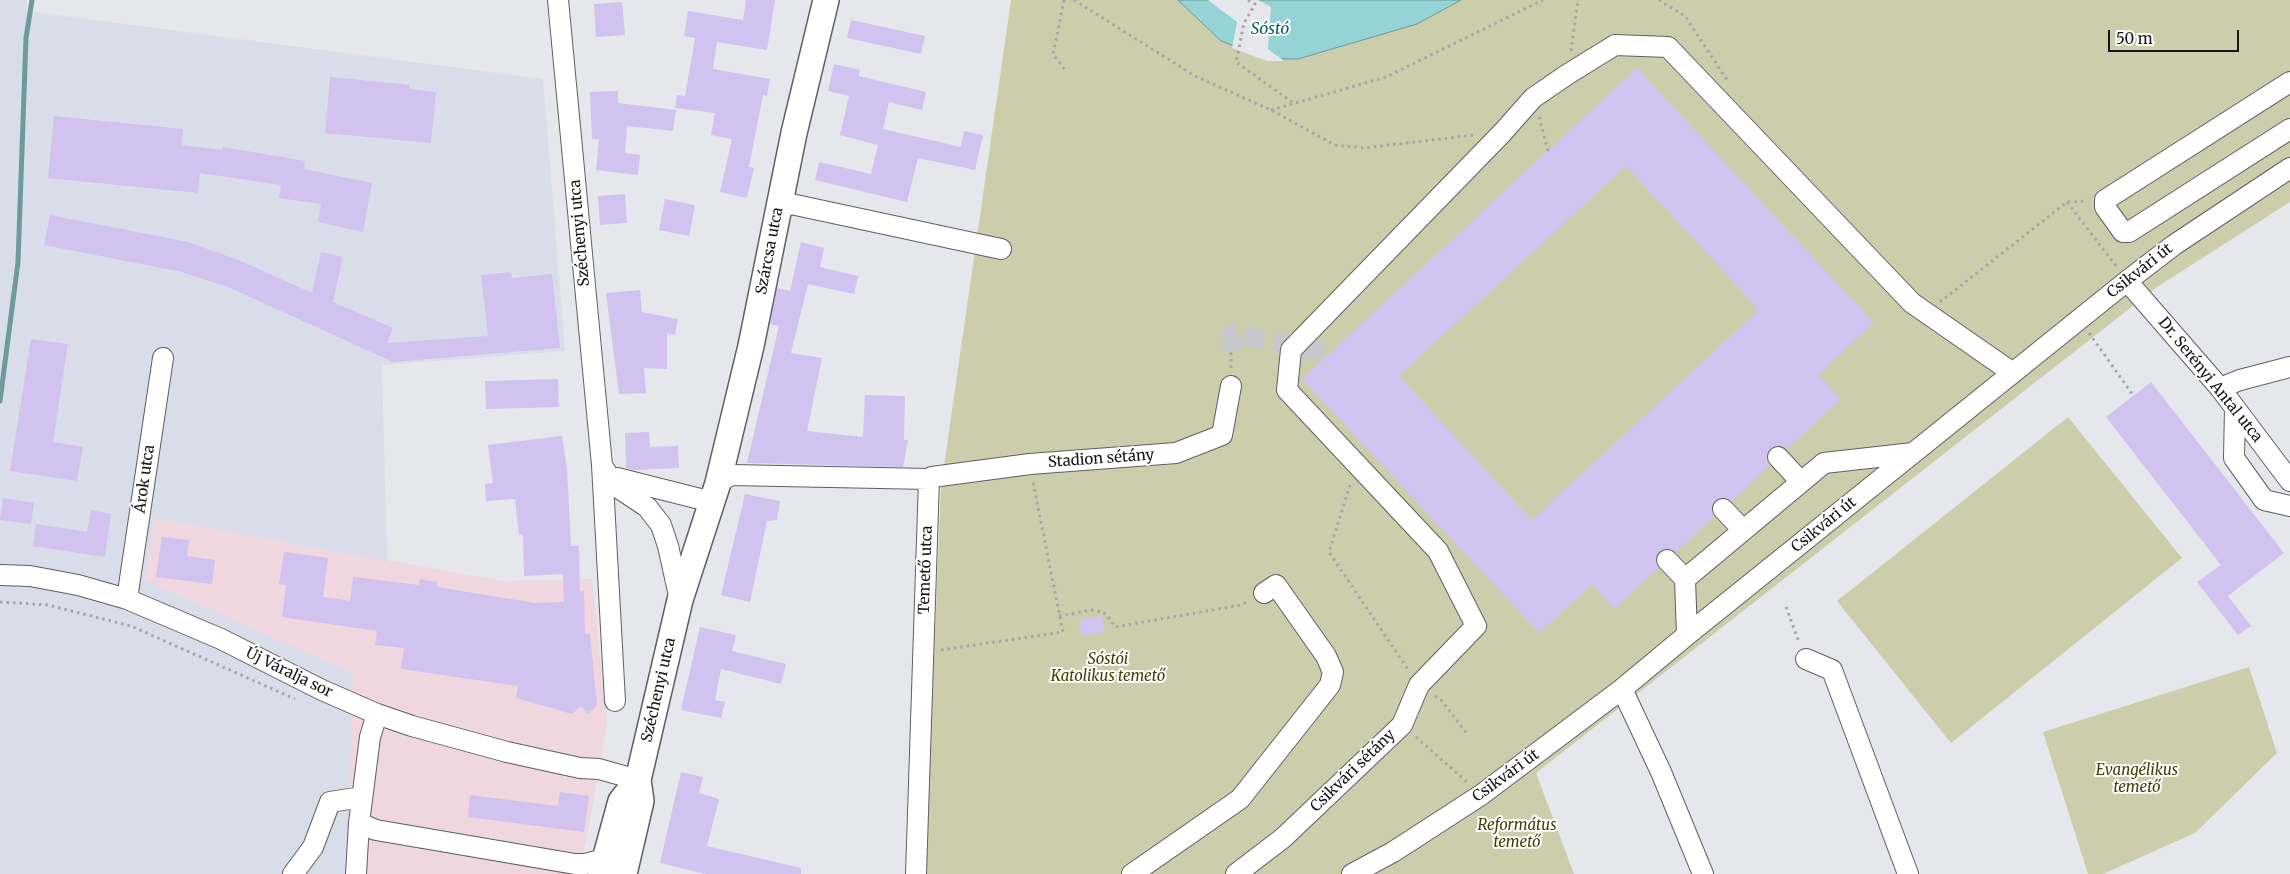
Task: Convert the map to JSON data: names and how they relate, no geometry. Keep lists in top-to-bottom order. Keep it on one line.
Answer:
{"streets":{"main road":["Széchenyi utca","Szárcsa utca"],"street":["Csikvári út","Dr. Serényi Antal utca","Stadion sétány","Árok utca","Temető utca","Új Váralja sor","Csikvári sétány"]},"crossings":[["Széchenyi utca","Szárcsa utca"],["Széchenyi utca","Új Váralja sor"],["Csikvári út","Dr. Serényi Antal utca"],["Stadion sétány","Temető utca"],["Árok utca","Új Váralja sor"]],"water":["Sóstó"],"parks":["Sóstói Katolikus temető","Evangélikus temető","Református temető"],"scale_bar":"50 m"}
